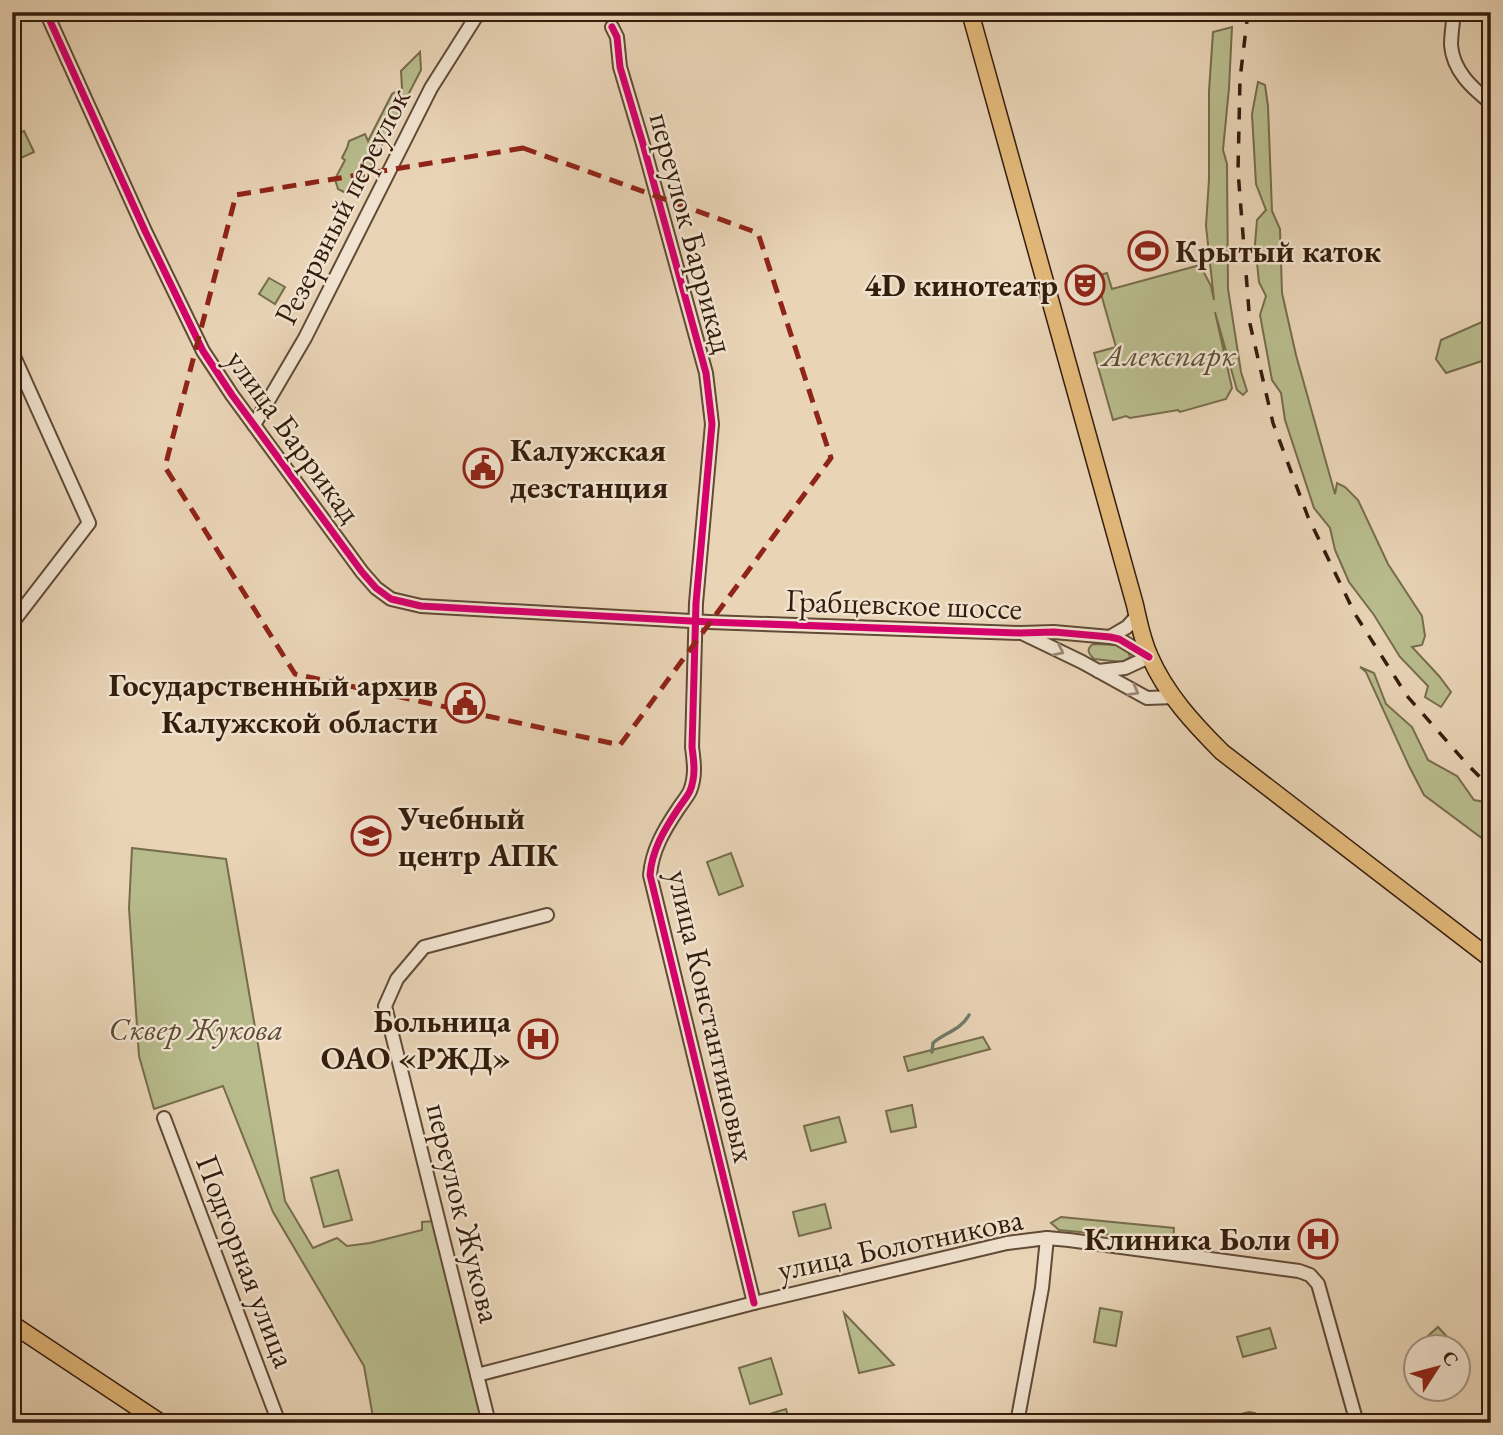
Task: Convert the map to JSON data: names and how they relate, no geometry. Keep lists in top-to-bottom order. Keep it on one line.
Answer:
{"streets":{"street":["Резервный переулок","переулок Баррикад","улица Баррикад","Грабцевское шоссе","улица Константиновых","переулок Жукова","улица Болотникова","Подгорная улица"]},"crossings":[["Резервный переулок","улица Баррикад"],["переулок Баррикад","улица Баррикад"],["переулок Баррикад","Грабцевское шоссе"],["переулок Баррикад","улица Константиновых"],["улица Баррикад","Грабцевское шоссе"],["улица Баррикад","улица Константиновых"],["Грабцевское шоссе","улица Константиновых"],["улица Константиновых","улица Болотникова"],["переулок Жукова","улица Болотникова"]],"parks":["Алекспарк","Сквер Жукова"],"places":{"sports":["Крытый каток"],"theatre":["4D кинотеатр"],"public building":["Калужская дезстанция","Государственный архив Калужской области"],"school or university":["Учебный центр АПК"],"hospital":["Больница ОАО «РЖД»","Клиника Боли"]},"north":"top right"}
